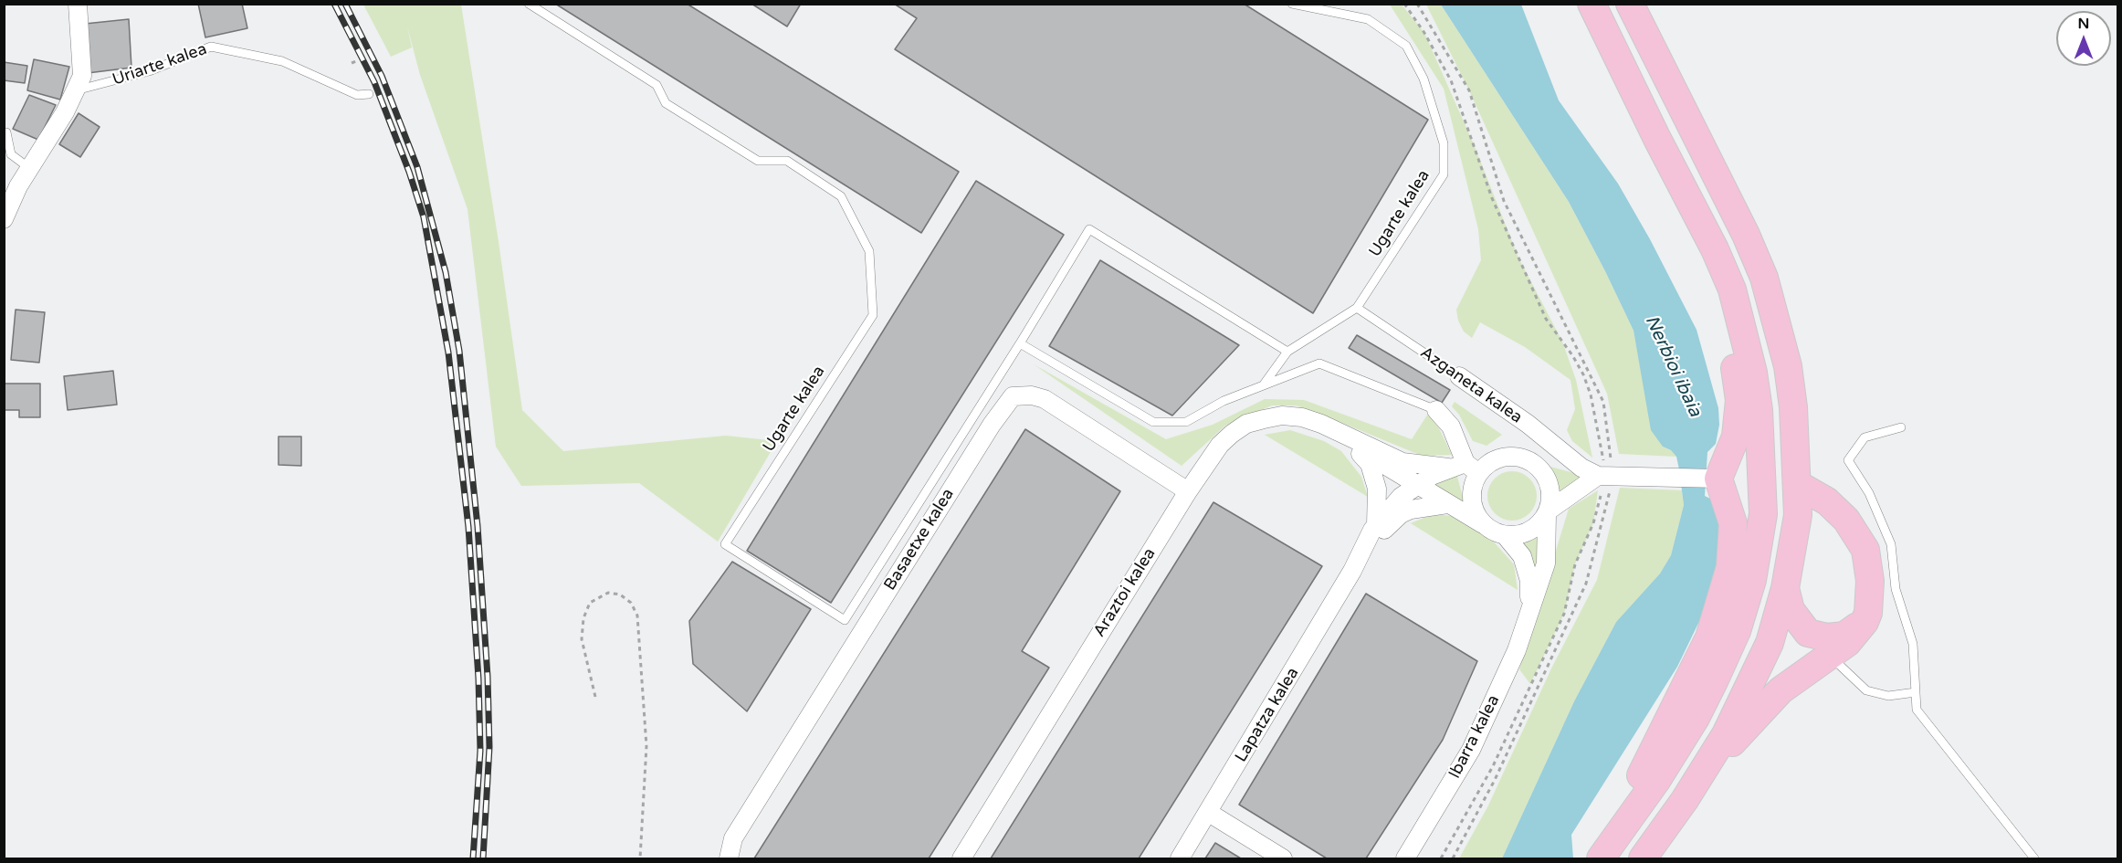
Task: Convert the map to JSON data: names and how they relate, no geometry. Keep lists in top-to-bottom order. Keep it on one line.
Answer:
{"streets":{"street":["Azganeta kalea","Basaetxe kalea","Araztoi kalea","Lapatza kalea","Ibarra kalea"],"lane":["Uriarte kalea","Ugarte kalea"]},"crossings":[["Ugarte kalea","Azganeta kalea"],["Basaetxe kalea","Araztoi kalea"]],"water":["Nerbioi ibaia"],"north":"top"}
